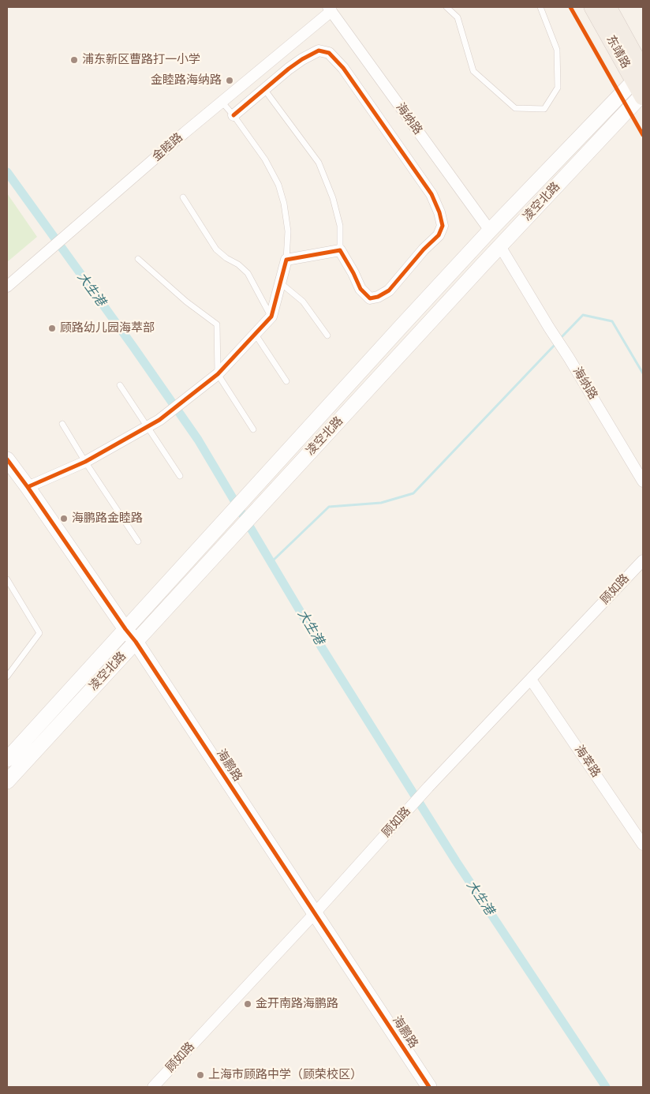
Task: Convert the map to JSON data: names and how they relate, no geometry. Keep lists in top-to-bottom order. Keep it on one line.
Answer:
{"streets":{"main road":["东靖路","凌空北路","海鹏路"],"street":["海纳路","金睦路","顾如路","海萃路"]},"crossings":[["东靖路","凌空北路"],["海纳路","金睦路"],["海纳路","凌空北路"],["凌空北路","海鹏路"],["顾如路","海萃路"],["顾如路","海鹏路"]],"water":["大生港"],"places":["浦东新区曹路打一小学","金睦路海纳路","顾路幼儿园海萃部","海鹏路金睦路","金开南路海鹏路","上海市顾路中学（顾荣校区）"]}
